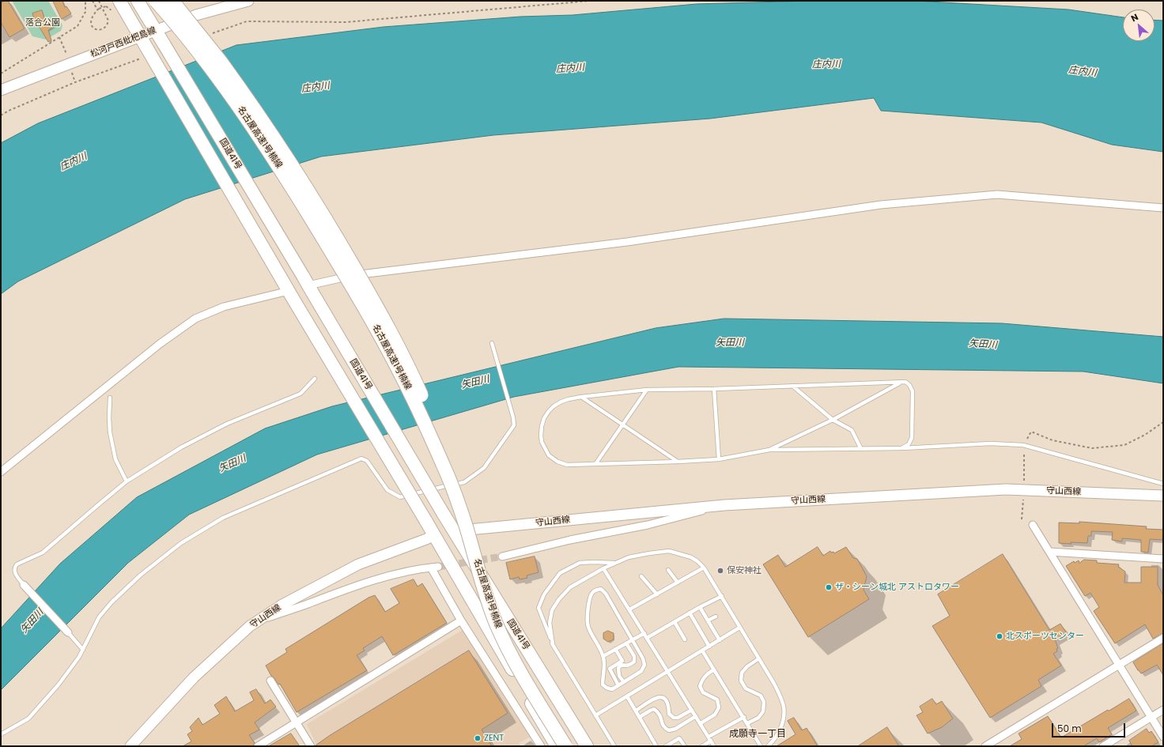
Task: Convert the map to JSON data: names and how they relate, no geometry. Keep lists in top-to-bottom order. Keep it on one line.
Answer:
{"streets":{"highway":["名古屋高速1号楠線","国道41号"],"main road":["松河戸西枇杷島線","守山西線"]},"crossings":[["松河戸西枇杷島線","国道41号"],["国道41号","守山西線"]],"districts":["成願寺一丁目"],"water":["庄内川","矢田川"],"parks":["落合公園"],"places":["保安神社","ザ・シーン城北 アストロタワー","北スポーツセンター","ZENT"],"scale_bar":"50 m","north":"top left"}
